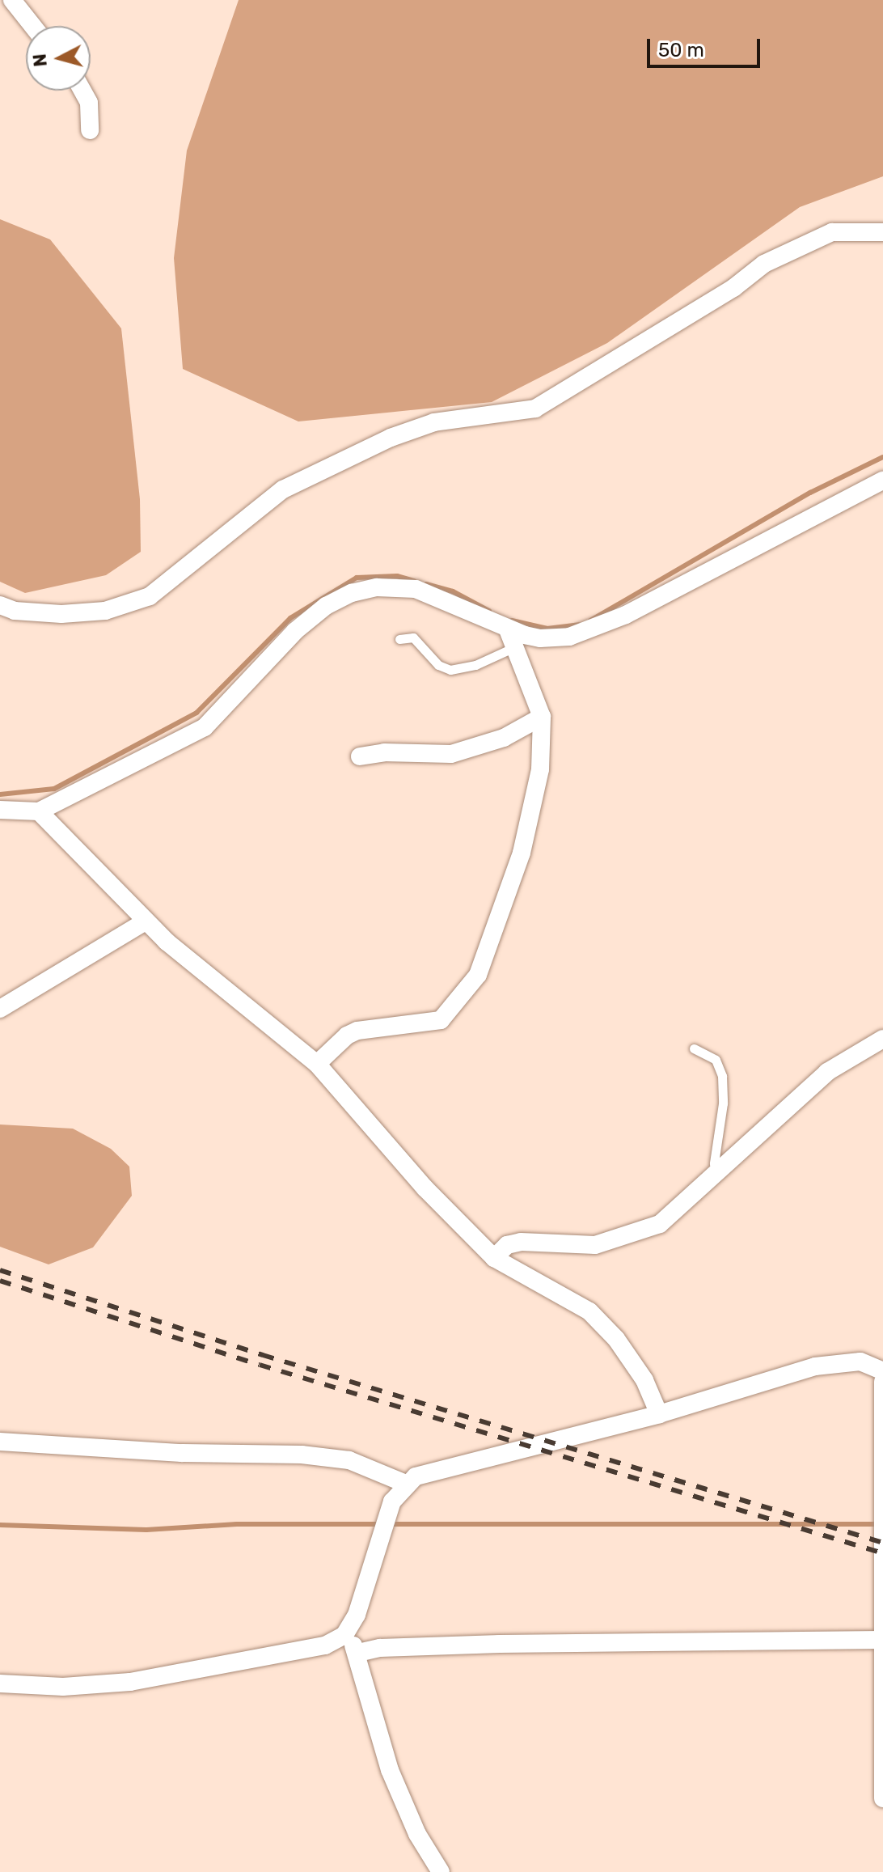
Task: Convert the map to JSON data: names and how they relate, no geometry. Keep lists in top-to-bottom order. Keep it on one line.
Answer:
{"scale_bar":"50 m","north":"left"}
